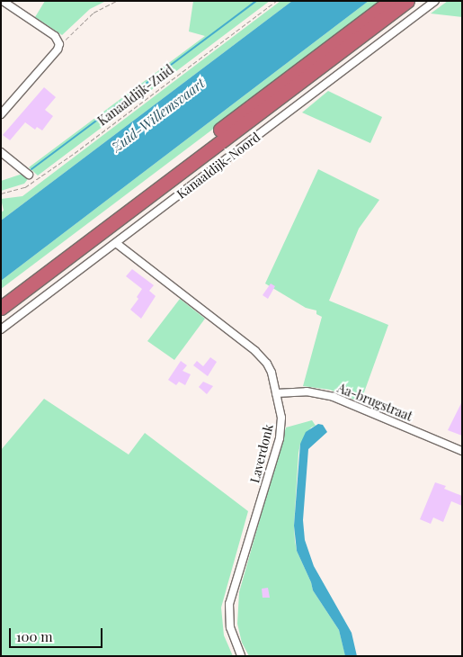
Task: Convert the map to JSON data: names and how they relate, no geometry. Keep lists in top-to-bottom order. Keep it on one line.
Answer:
{"streets":{"highway":["Kanaaldijk-Noord"],"street":["Aa-brugstraat","Laverdonk"],"path":["Kanaaldijk-Zuid"]},"crossings":[["Kanaaldijk-Noord","Laverdonk"],["Aa-brugstraat","Laverdonk"]],"water":["Zuid-Willemsvaart"],"scale_bar":"100 m"}
